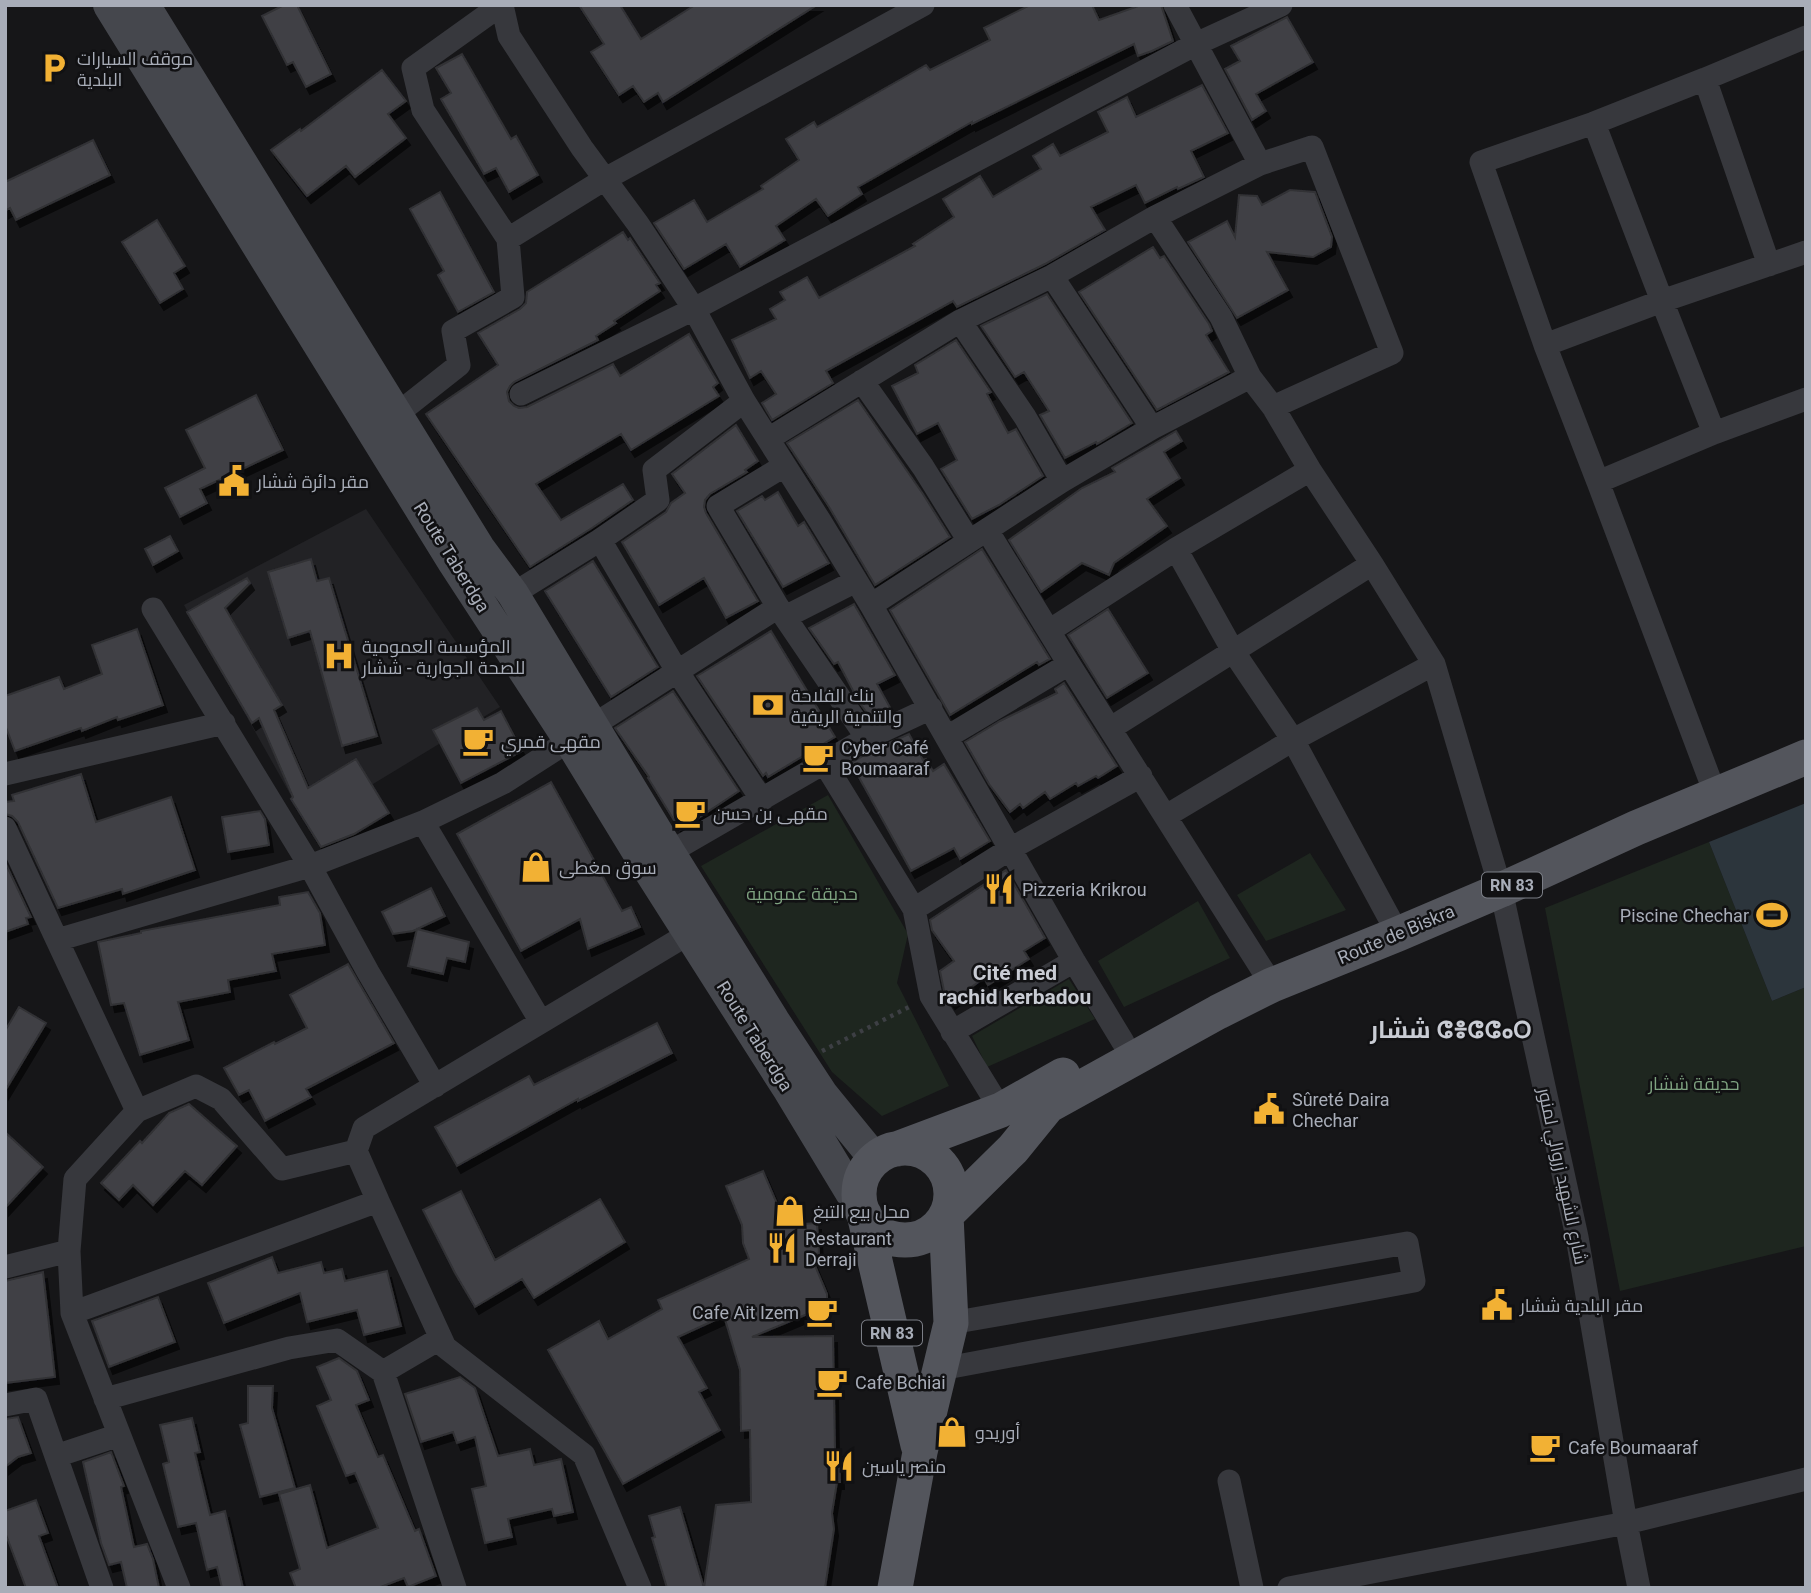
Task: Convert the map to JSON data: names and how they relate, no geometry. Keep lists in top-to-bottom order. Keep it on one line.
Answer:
{"streets":{"main road":["Route Taberdga","RN 83","Route de Biskra"],"street":["شارع الشهيد زروالي لمنور"]},"crossings":[["Route Taberdga","RN 83"],["RN 83","Route de Biskra"],["Route de Biskra","شارع الشهيد زروالي لمنور"]],"districts":["Cité med rachid kerbadou","ششار ⵛⴻⵛⵛⴰⵔ"],"parks":["حديقة عمومية","حديقة ششار"],"places":{"parking":["موقف السيارات البلدية"],"public building":["مقر دائرة ششار","Sûreté Daira Chechar","مقر البلدية ششار"],"hospital":["المؤسسة العمومية للصحة الجوارية - ششار"],"bank":["بنك الفلاحة والتنمية الريفية"],"cafe":["مقهى قمري","Cyber Café Boumaaraf","مقهى بن حسن","Cafe Ait Izem","Cafe Bchiai","Cafe Boumaaraf"],"shop":["سوق مغطى","محل بيع التبغ","أوريدو"],"restaurant":["Pizzeria Krikrou","Restaurant Derraji","منصر ياسين"],"sports":["Piscine Chechar"]}}
